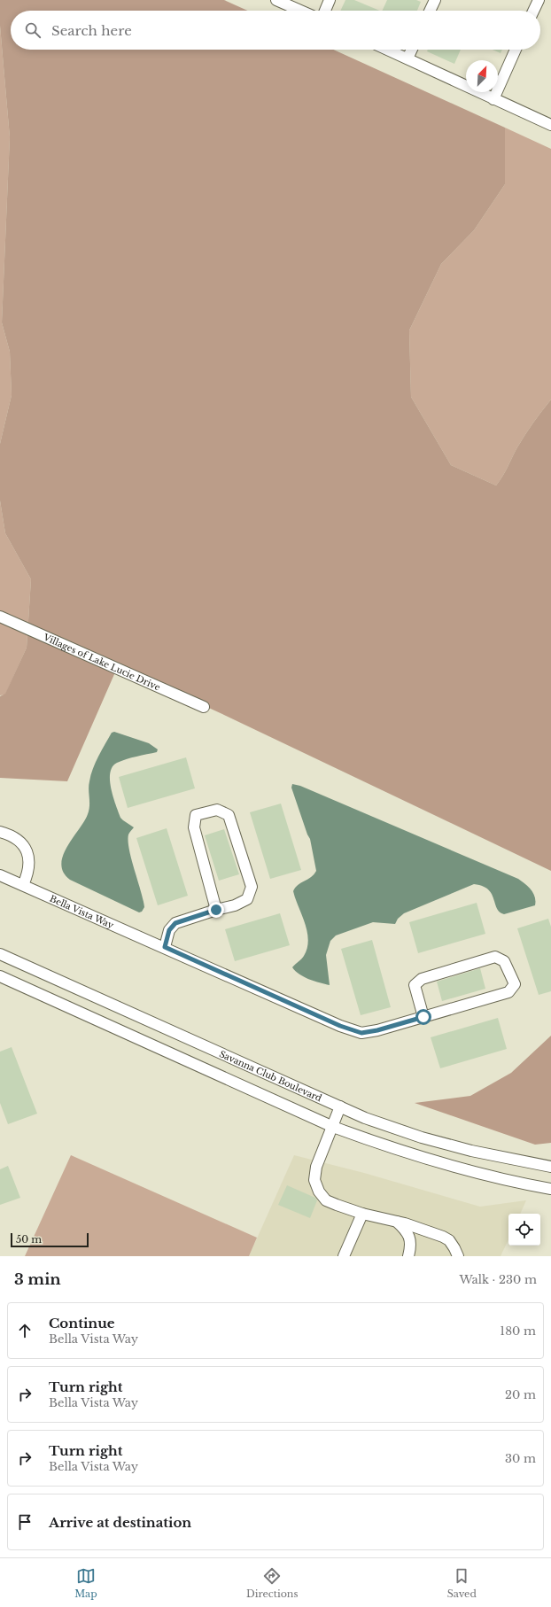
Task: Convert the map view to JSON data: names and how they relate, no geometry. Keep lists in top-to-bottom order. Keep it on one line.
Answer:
{"streets":{"street":["Villages of Lake Lucie Drive","Bella Vista Way","Savanna Club Boulevard"]},"scale_bar":"50 m","north":"top right","page":{"search":"Search here","scale":"50 m","heading":["3 min","Walk · 230 m"],"list":[["Continue","Bella Vista Way","180 m"],["Turn right","Bella Vista Way","20 m"],["Turn right","Bella Vista Way","30 m"],"Arrive at destination"],"nav":["Map","Directions","Saved"]}}
